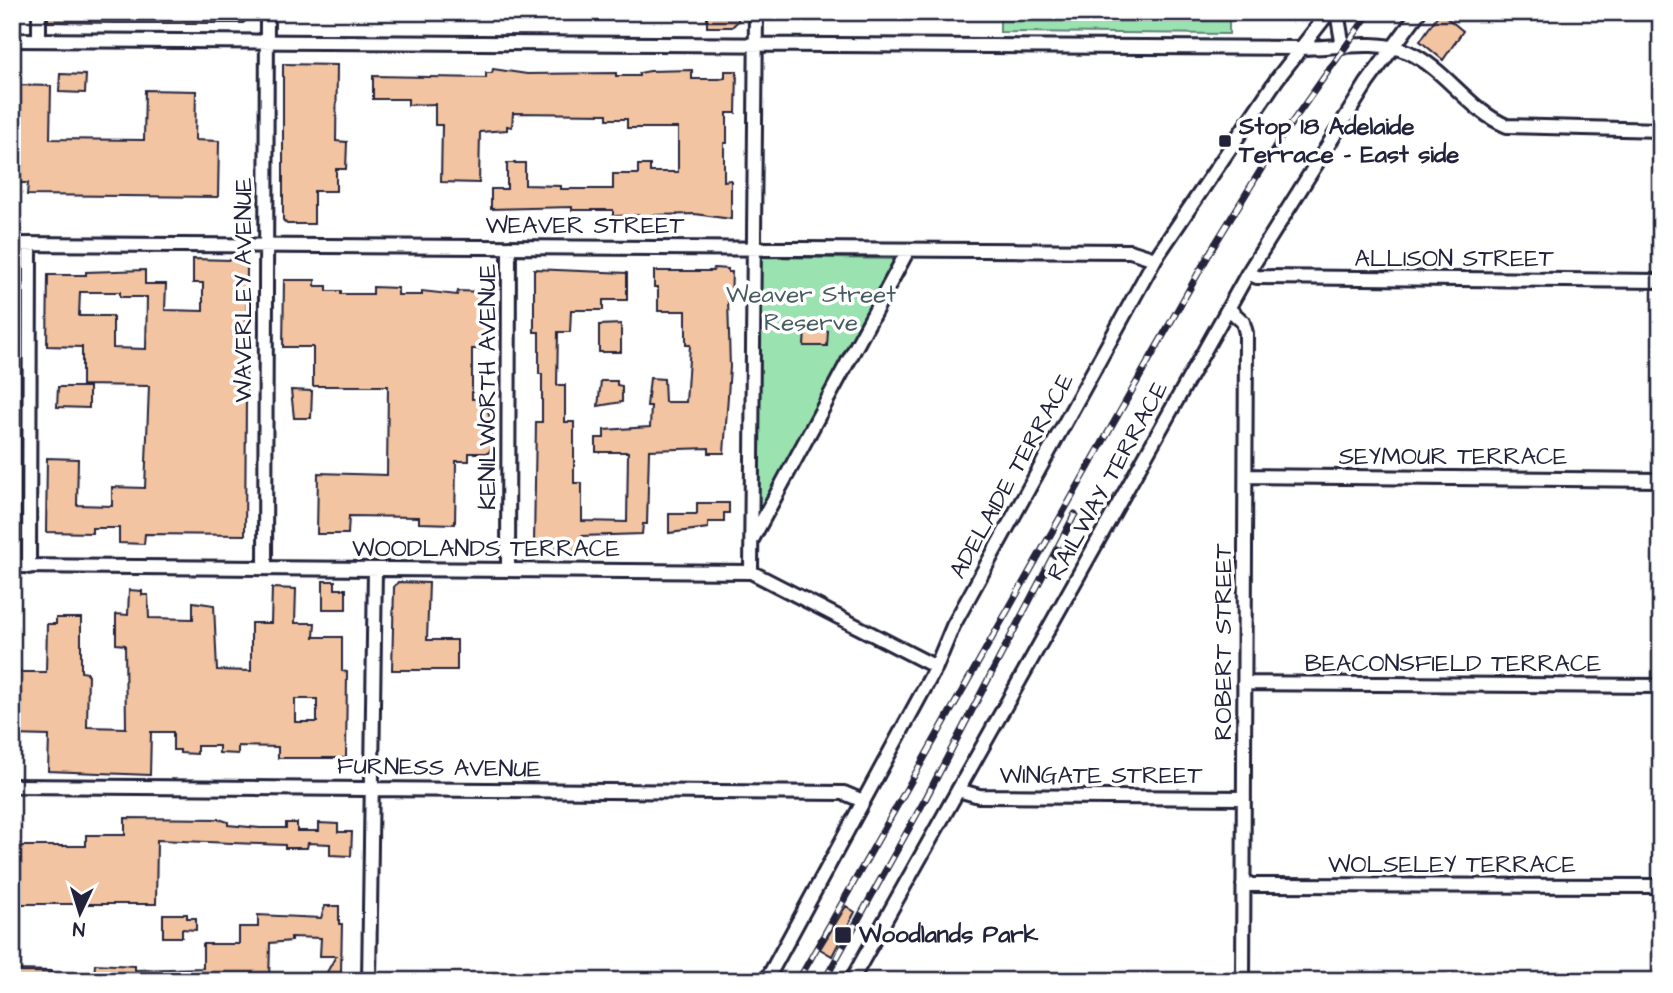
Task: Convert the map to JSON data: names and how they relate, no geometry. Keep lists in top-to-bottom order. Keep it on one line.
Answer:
{"streets":{"street":["WEAVER STREET","ALLISON STREET","WAVERLEY AVENUE","KENILWORTH AVENUE","SEYMOUR TERRACE","ADELAIDE TERRACE","RAILWAY TERRACE","WOODLANDS TERRACE","ROBERT STREET","BEACONSFIELD TERRACE","FURNESS AVENUE","WINGATE STREET","WOLSELEY TERRACE"]},"crossings":[["WEAVER STREET","WAVERLEY AVENUE"],["WEAVER STREET","KENILWORTH AVENUE"],["WEAVER STREET","ADELAIDE TERRACE"],["ALLISON STREET","RAILWAY TERRACE"],["WAVERLEY AVENUE","WOODLANDS TERRACE"],["KENILWORTH AVENUE","WOODLANDS TERRACE"],["SEYMOUR TERRACE","ROBERT STREET"],["ADELAIDE TERRACE","WOODLANDS TERRACE"],["ADELAIDE TERRACE","FURNESS AVENUE"],["RAILWAY TERRACE","ROBERT STREET"],["RAILWAY TERRACE","WINGATE STREET"],["ROBERT STREET","BEACONSFIELD TERRACE"],["ROBERT STREET","WINGATE STREET"],["ROBERT STREET","WOLSELEY TERRACE"]],"parks":["Weaver Street Reserve"],"places":{"transit":["Stop 18 Adelaide Terrace - East side","Woodlands Park"]},"north":"bottom"}
